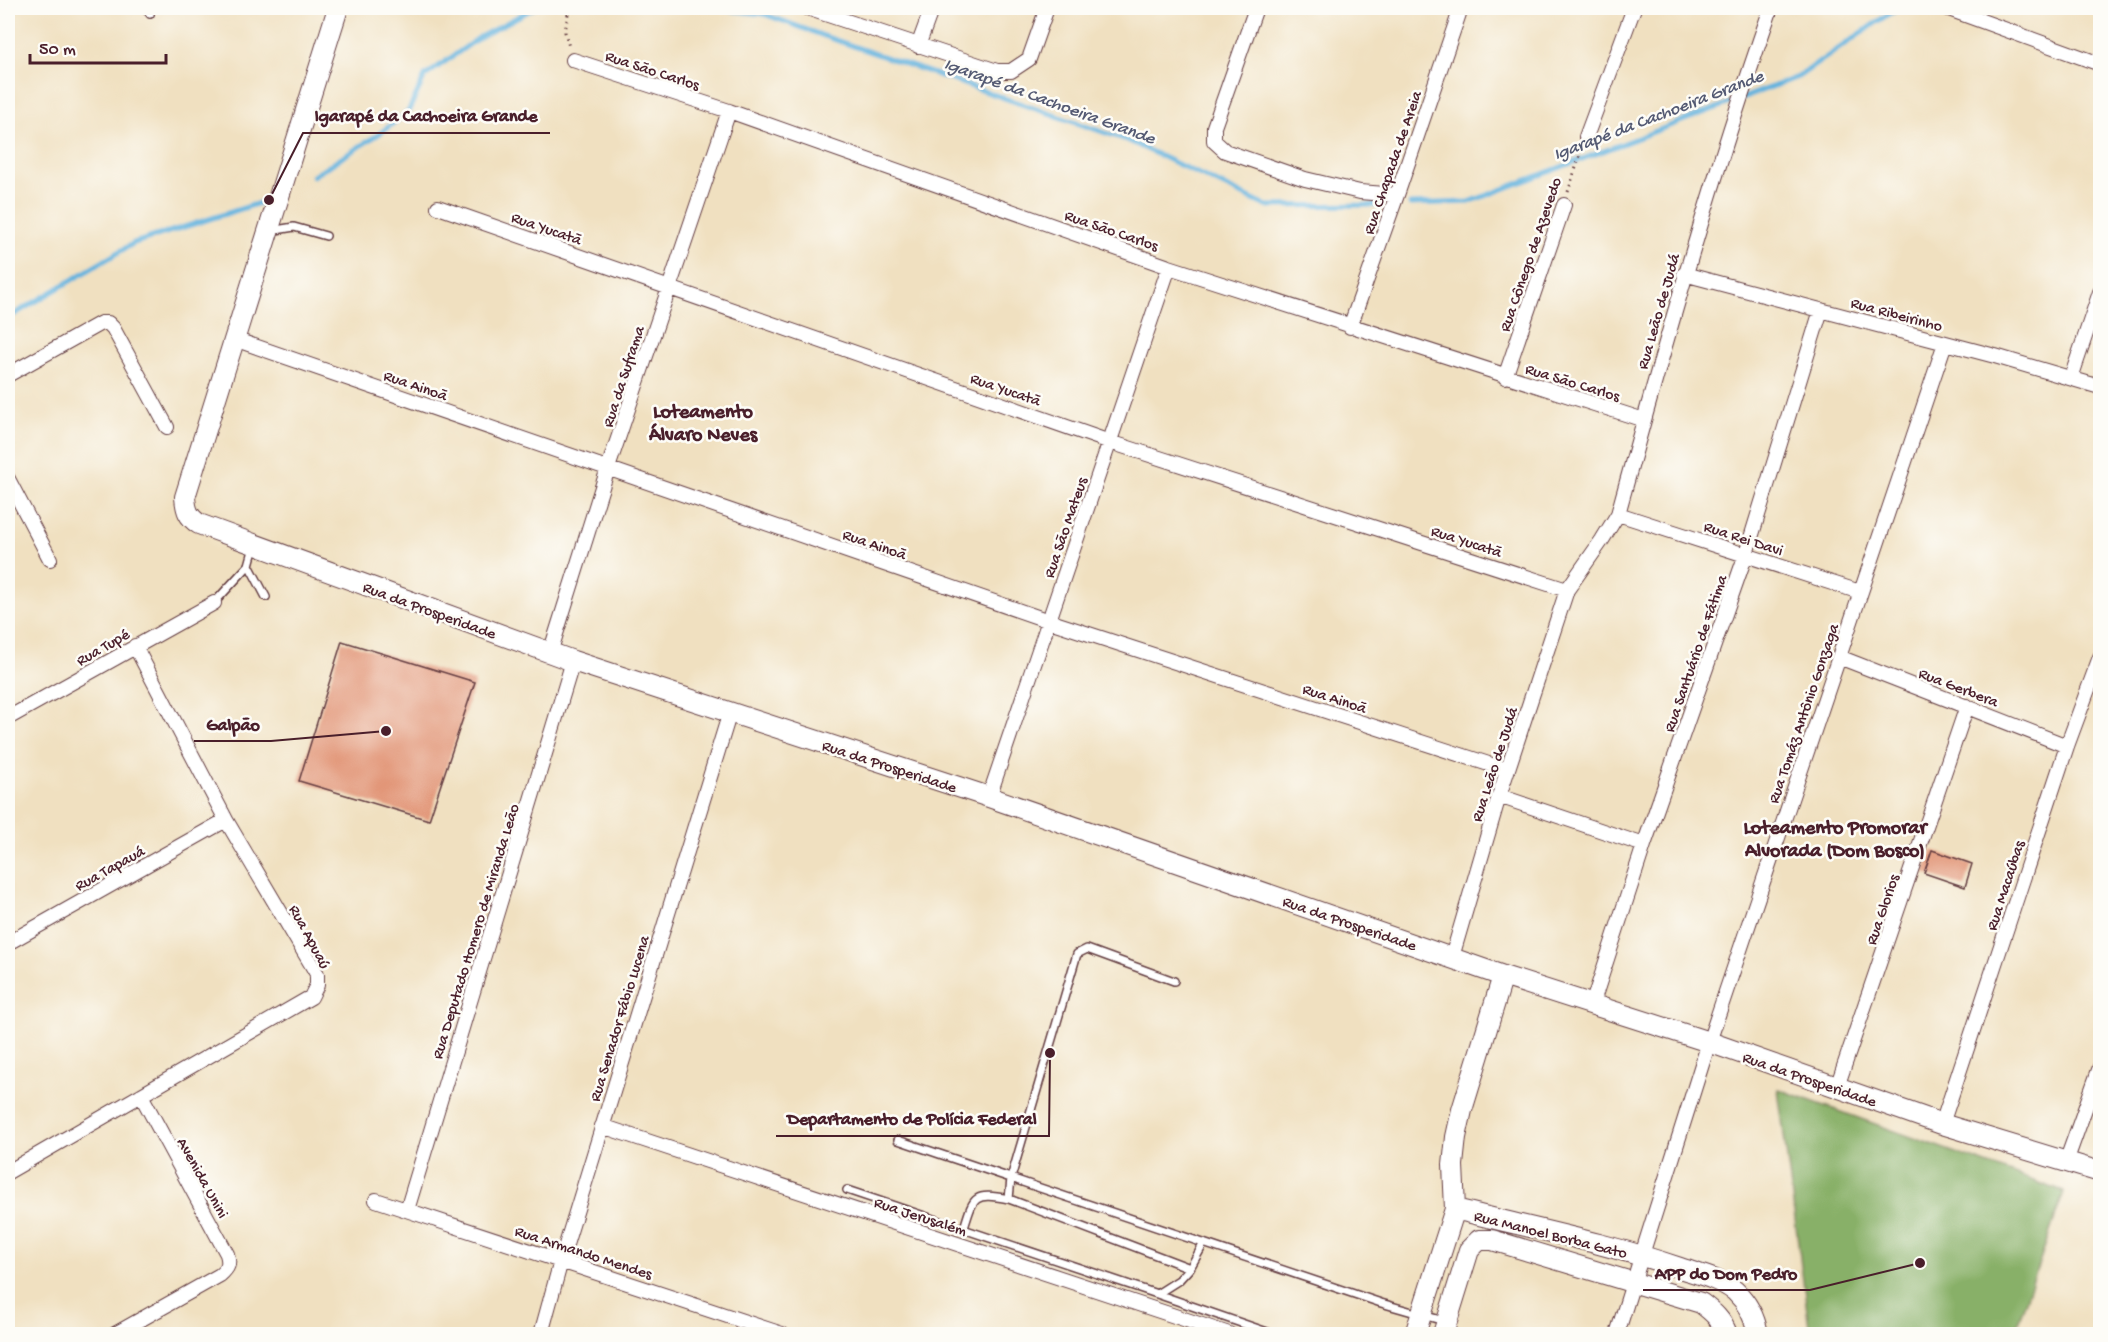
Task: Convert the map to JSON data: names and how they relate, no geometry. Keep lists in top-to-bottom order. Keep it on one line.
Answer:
{"streets":{"street":["Rua São Carlos","Rua Chapada de Areia","Rua Yucatã","Rua Cônego de Azevedo","Rua Leão de Judá","Rua Ribeirinho","Rua da Suframa","Rua Ainoã","Rua São Mateus","Rua Rei Davi","Rua da Prosperidade","Rua Tupé","Rua Santuário de Fátima","Rua Gerbera","Rua Tomáz Antônio Gonzaga","Rua Tapauá","Rua Macaúbas","Rua Glorios","Rua Deputado Homero de Miranda Leão","Rua Apuaú","Rua Senador Fábio Lucena","Avenida Unini","Rua Jerusalém","Rua Manoel Borba Gato","Rua Armando Mendes"]},"crossings":[["Rua São Carlos","Rua Chapada de Areia"],["Rua São Carlos","Rua Cônego de Azevedo"],["Rua São Carlos","Rua Leão de Judá"],["Rua São Carlos","Rua da Suframa"],["Rua São Carlos","Rua São Mateus"],["Rua Yucatã","Rua Leão de Judá"],["Rua Yucatã","Rua da Suframa"],["Rua Yucatã","Rua São Mateus"],["Rua Leão de Judá","Rua Ribeirinho"],["Rua Leão de Judá","Rua Ainoã"],["Rua Leão de Judá","Rua Rei Davi"],["Rua Leão de Judá","Rua da Prosperidade"],["Rua Ribeirinho","Rua Santuário de Fátima"],["Rua Ribeirinho","Rua Tomáz Antônio Gonzaga"],["Rua da Suframa","Rua Ainoã"],["Rua da Suframa","Rua da Prosperidade"],["Rua Ainoã","Rua São Mateus"],["Rua Ainoã","Rua da Prosperidade"],["Rua São Mateus","Rua da Prosperidade"],["Rua Rei Davi","Rua Santuário de Fátima"],["Rua Rei Davi","Rua Tomáz Antônio Gonzaga"],["Rua da Prosperidade","Rua Santuário de Fátima"],["Rua da Prosperidade","Rua Tomáz Antônio Gonzaga"],["Rua da Prosperidade","Rua Macaúbas"],["Rua da Prosperidade","Rua Glorios"],["Rua da Prosperidade","Rua Deputado Homero de Miranda Leão"],["Rua da Prosperidade","Rua Senador Fábio Lucena"],["Rua Tupé","Rua Apuaú"],["Rua Gerbera","Rua Tomáz Antônio Gonzaga"],["Rua Gerbera","Rua Macaúbas"],["Rua Gerbera","Rua Glorios"],["Rua Tomáz Antônio Gonzaga","Rua Manoel Borba Gato"],["Rua Tapauá","Rua Apuaú"],["Rua Deputado Homero de Miranda Leão","Rua Armando Mendes"],["Rua Apuaú","Avenida Unini"],["Rua Senador Fábio Lucena","Rua Jerusalém"],["Rua Senador Fábio Lucena","Rua Armando Mendes"]],"districts":["Loteamento Álvaro Neves","Loteamento Promorar Alvorada (Dom Bosco)"],"water":["Igarapé da Cachoeira Grande"],"places":["Igarapé da Cachoeira Grande","Galpão","Departamento de Polícia Federal","APP do Dom Pedro"],"scale_bar":"50 m"}
